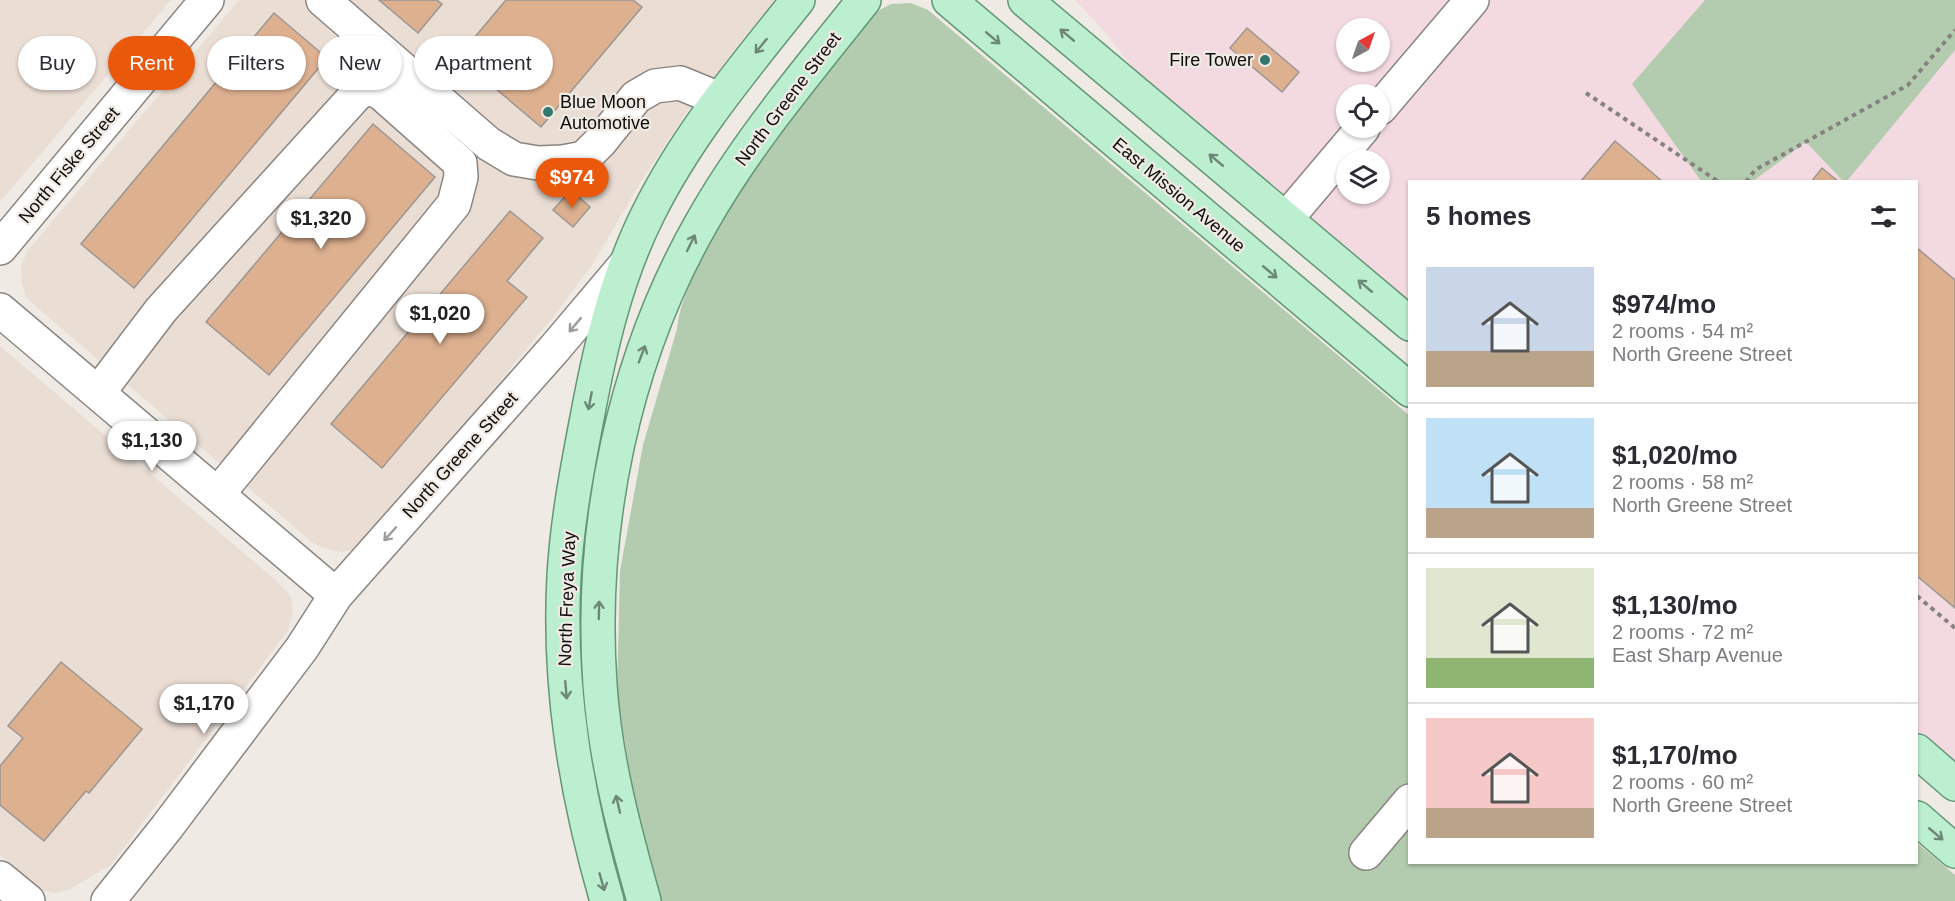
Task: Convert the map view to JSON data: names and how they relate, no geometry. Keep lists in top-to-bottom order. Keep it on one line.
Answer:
{"streets":{"main road":["North Greene Street","East Mission Avenue","North Freya Way"],"street":["North Fiske Street"]},"crossings":[["North Greene Street","North Freya Way"]],"places":["Fire Tower","Blue Moon Automotive"],"north":"top right","page":{"chip":["Buy","Rent","Filters","New","Apartment"],"price":["$974","$1,320","$1,020","$1,130","$1,170"],"heading":"5 homes","list":[{"name":"$974/mo","note":"2 rooms · 54 m² · North Greene Street"},{"name":"$1,020/mo","note":"2 rooms · 58 m² · North Greene Street"},{"name":"$1,130/mo","note":"2 rooms · 72 m² · East Sharp Avenue"},{"name":"$1,170/mo","note":"2 rooms · 60 m² · North Greene Street"}]}}
